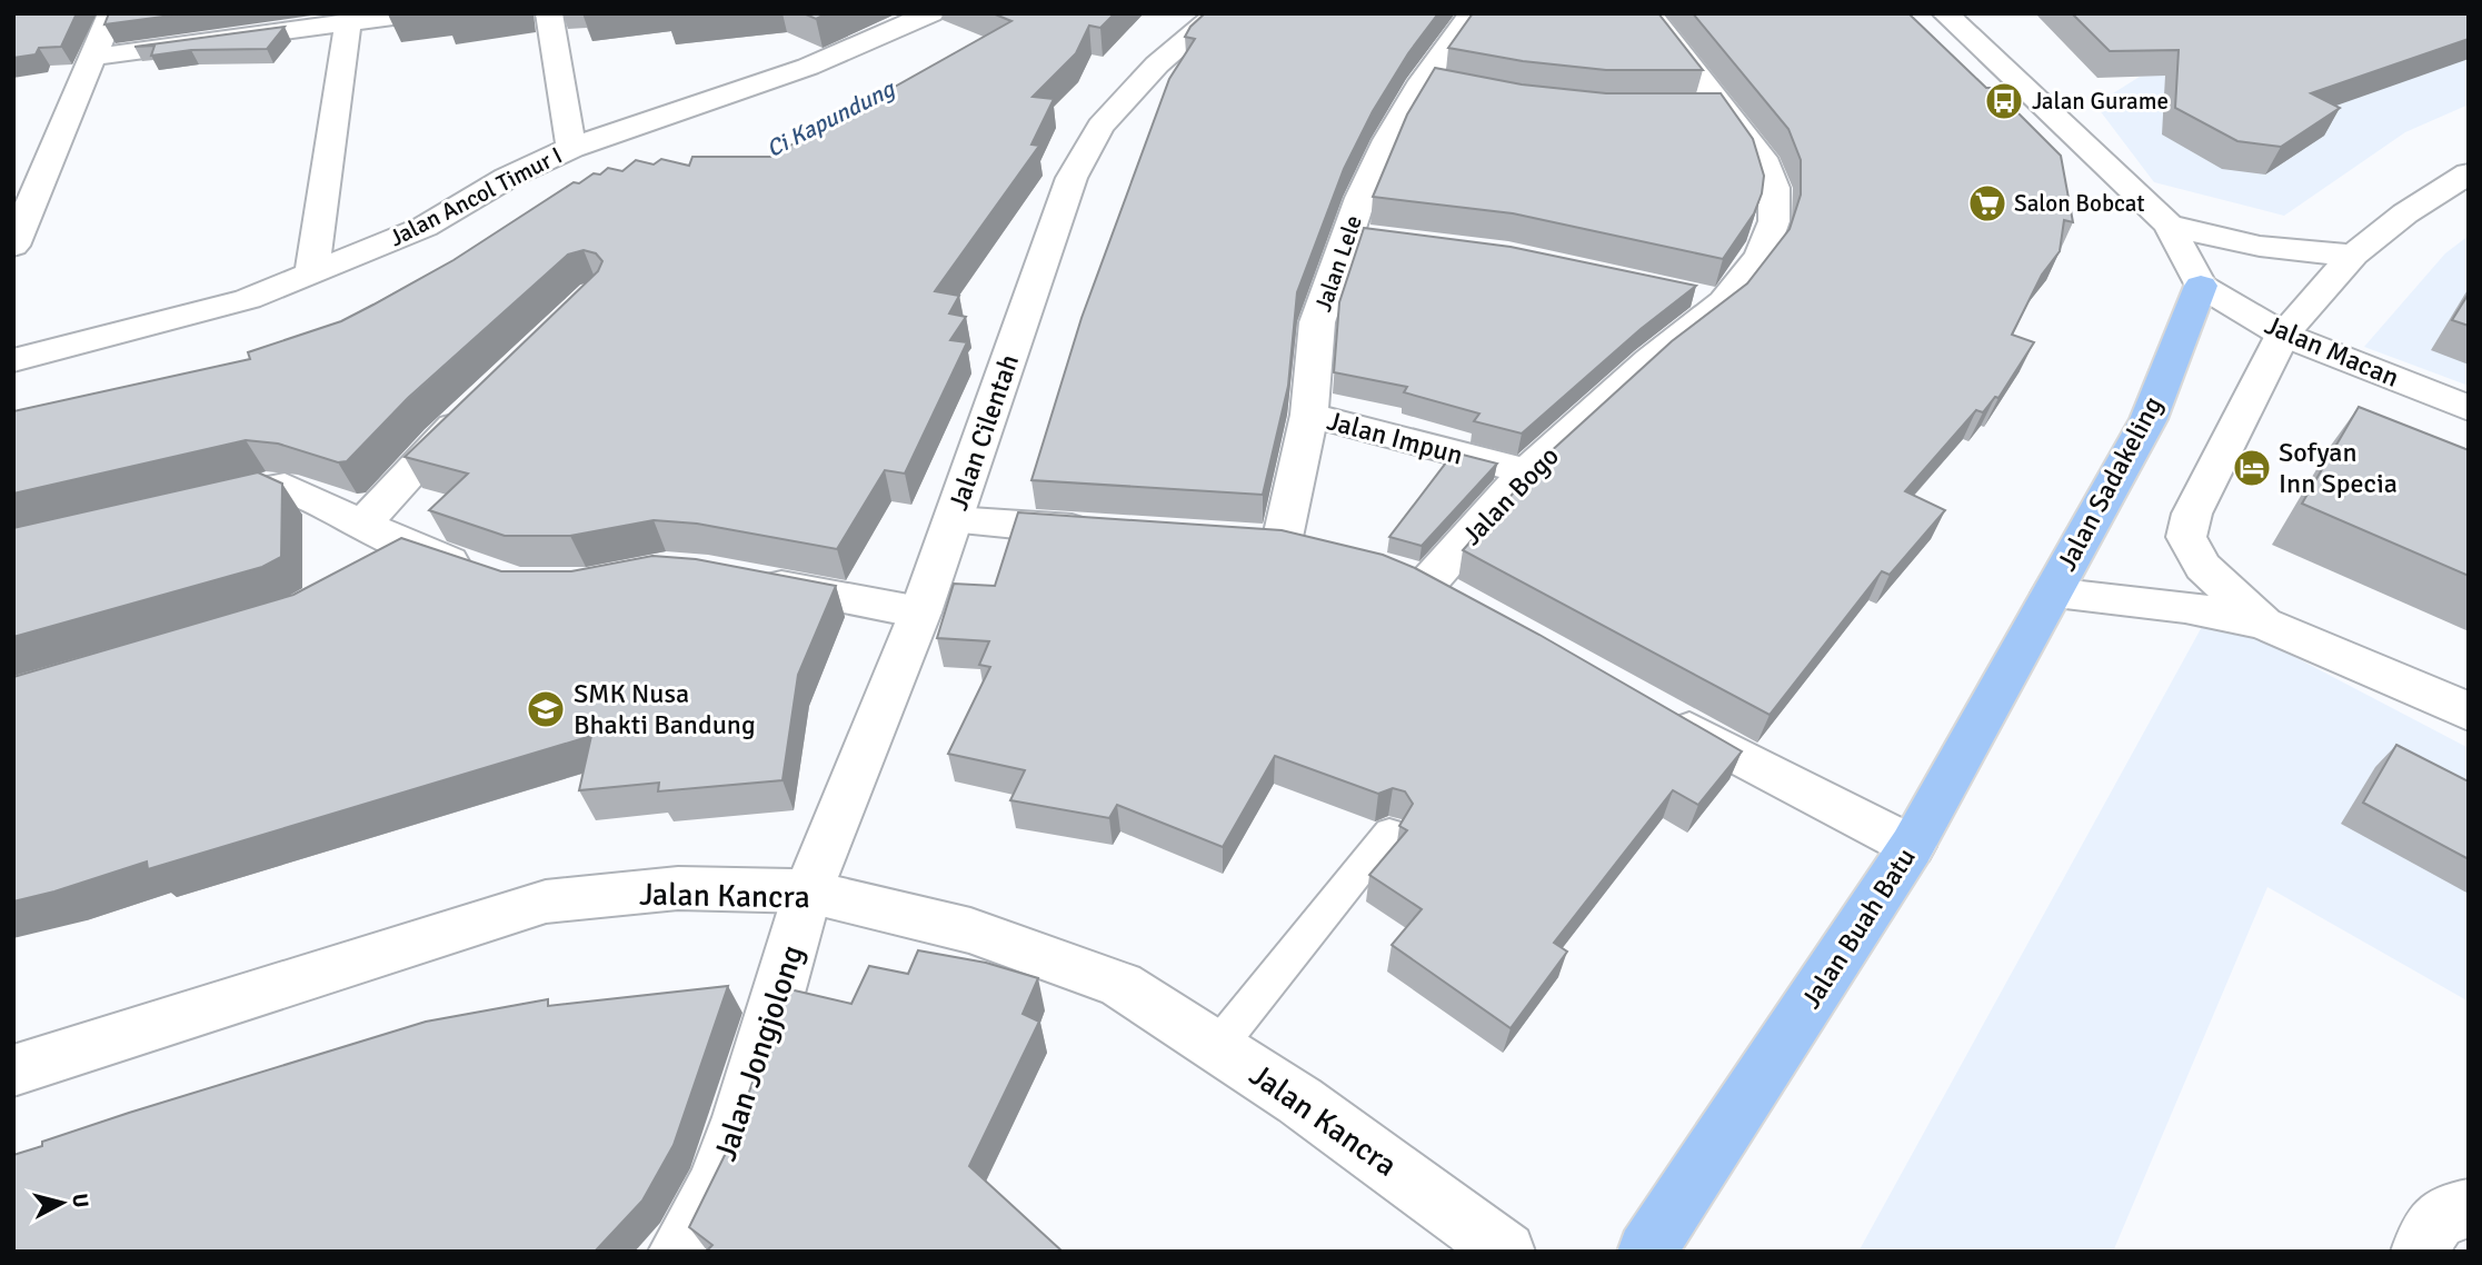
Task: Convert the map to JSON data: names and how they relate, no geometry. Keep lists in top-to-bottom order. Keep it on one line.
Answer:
{"streets":{"main road":["Jalan Sadakeling","Jalan Buah Batu"],"street":["Jalan Ancol Timur I","Jalan Lele","Jalan Macan","Jalan Cilentah","Jalan Impun","Jalan Bogo","Jalan Kancra","Jalan Jongjolong"]},"crossings":[["Jalan Lele","Jalan Impun"],["Jalan Macan","Jalan Sadakeling"],["Jalan Cilentah","Jalan Kancra"],["Jalan Cilentah","Jalan Jongjolong"],["Jalan Impun","Jalan Bogo"],["Jalan Sadakeling","Jalan Buah Batu"],["Jalan Kancra","Jalan Jongjolong"]],"water":["Ci Kapundung"],"places":{"bus stop":["Jalan Gurame"],"supermarket":["Salon Bobcat"],"hotel":["Sofyan Inn Specia"],"school or university":["SMK Nusa Bhakti Bandung"]},"north":"right"}
